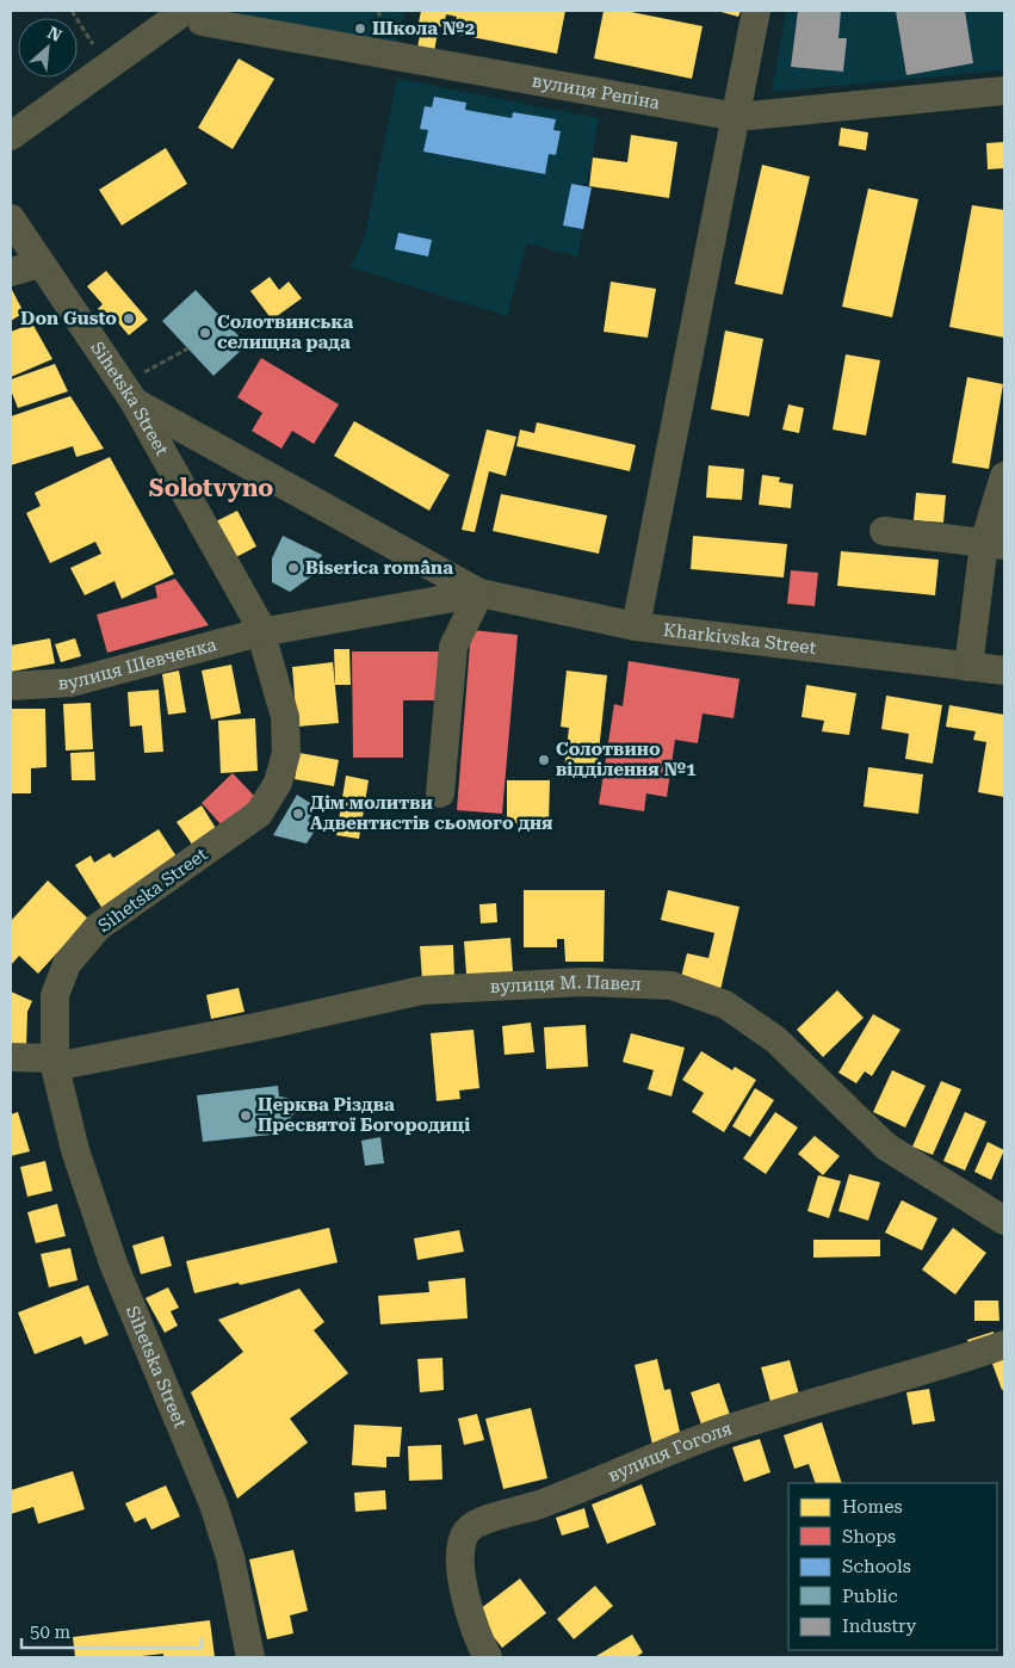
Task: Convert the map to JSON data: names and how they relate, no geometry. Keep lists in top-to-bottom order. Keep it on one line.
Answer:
{"streets":{"street":["вулиця Репіна","Sihetska Street","Kharkivska Street","вулиця Шевченка","вулиця М. Павел","вулиця Гоголя"]},"crossings":[["Sihetska Street","Kharkivska Street"],["Sihetska Street","вулиця Шевченка"],["Sihetska Street","вулиця М. Павел"],["Kharkivska Street","вулиця Шевченка"]],"districts":["Solotvyno"],"places":["Школа №2","Don Gusto","Солотвинська селищна рада","Biserica româna","Солотвино відділення №1","Дім молитви Адвентистів сьомого дня","Церква Різдва Пресвятої Богородиці"],"legend":["Homes","Shops","Schools","Public","Industry"],"scale_bar":"50 m","north":"top right"}
